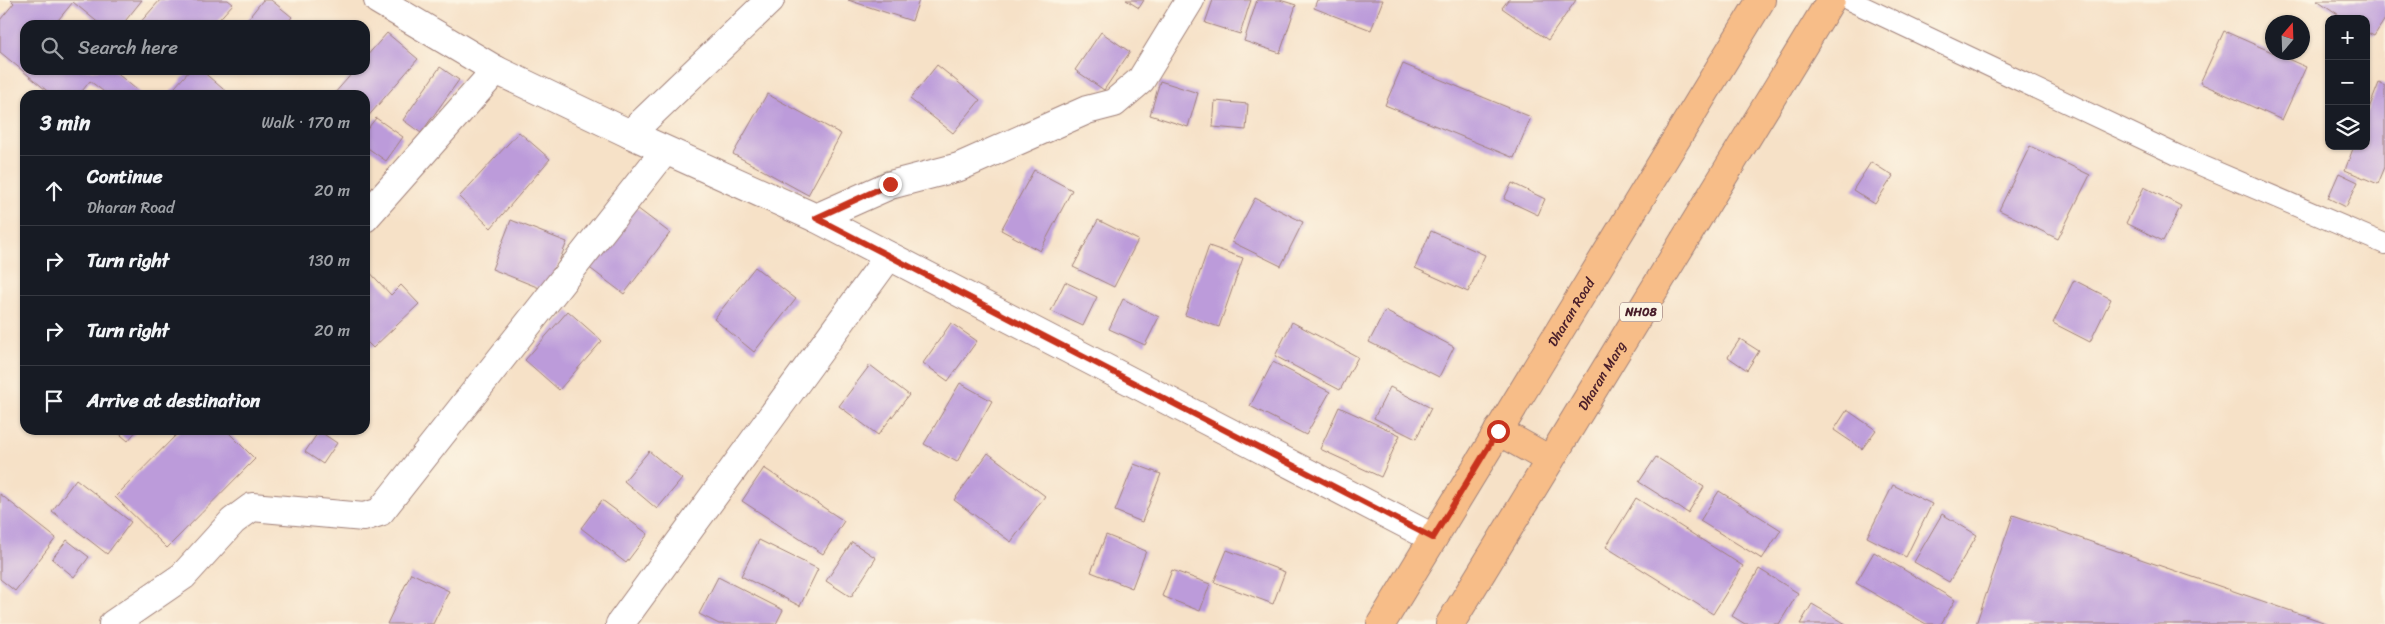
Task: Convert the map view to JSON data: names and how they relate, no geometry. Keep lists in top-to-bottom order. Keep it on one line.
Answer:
{"streets":{"main road":["Dharan Road","NH08","Dharan Marg"]},"north":"top","page":{"map_buttons":["+","−"],"search":"Search here","heading":["3 min","Walk · 170 m"],"list":[["Continue","Dharan Road","20 m"],["Turn right","130 m"],["Turn right","20 m"],"Arrive at destination"]}}
